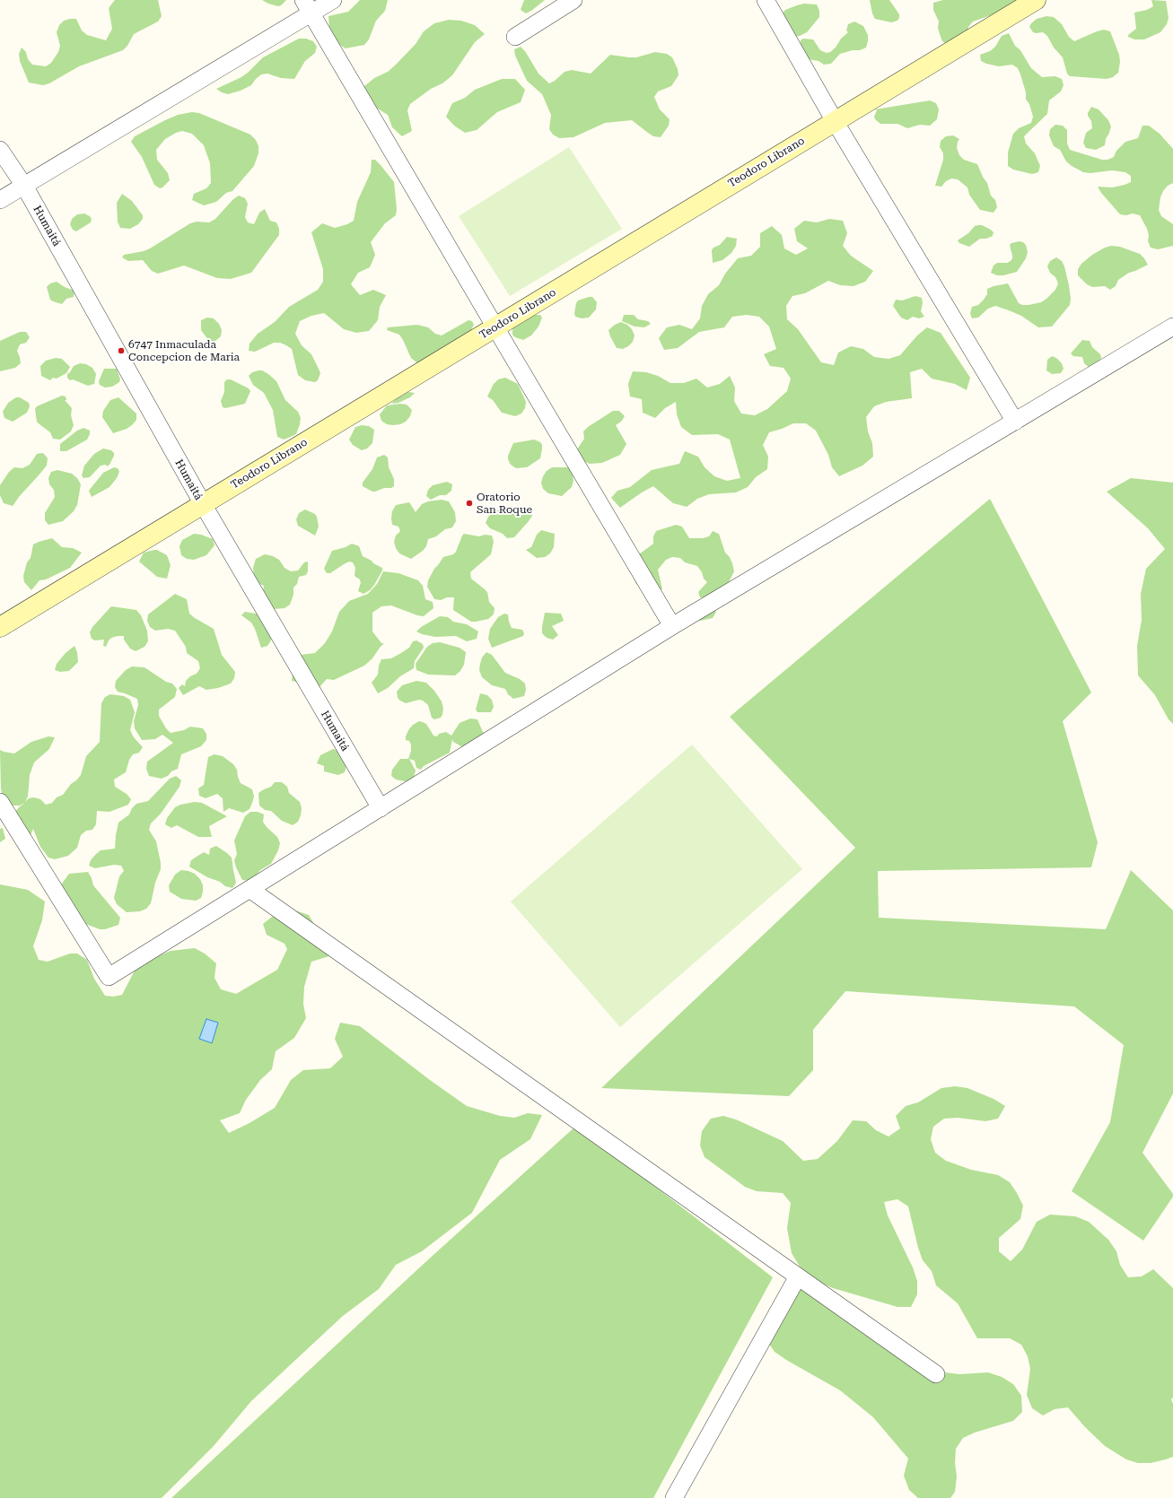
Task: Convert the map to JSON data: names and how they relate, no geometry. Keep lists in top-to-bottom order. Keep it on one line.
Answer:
{"streets":{"main road":["Teodoro Librano"],"street":["Humaitá"]},"crossings":[["Teodoro Librano","Humaitá"]],"places":["6747 Inmaculada Concepcion de Maria","Oratorio San Roque"]}
